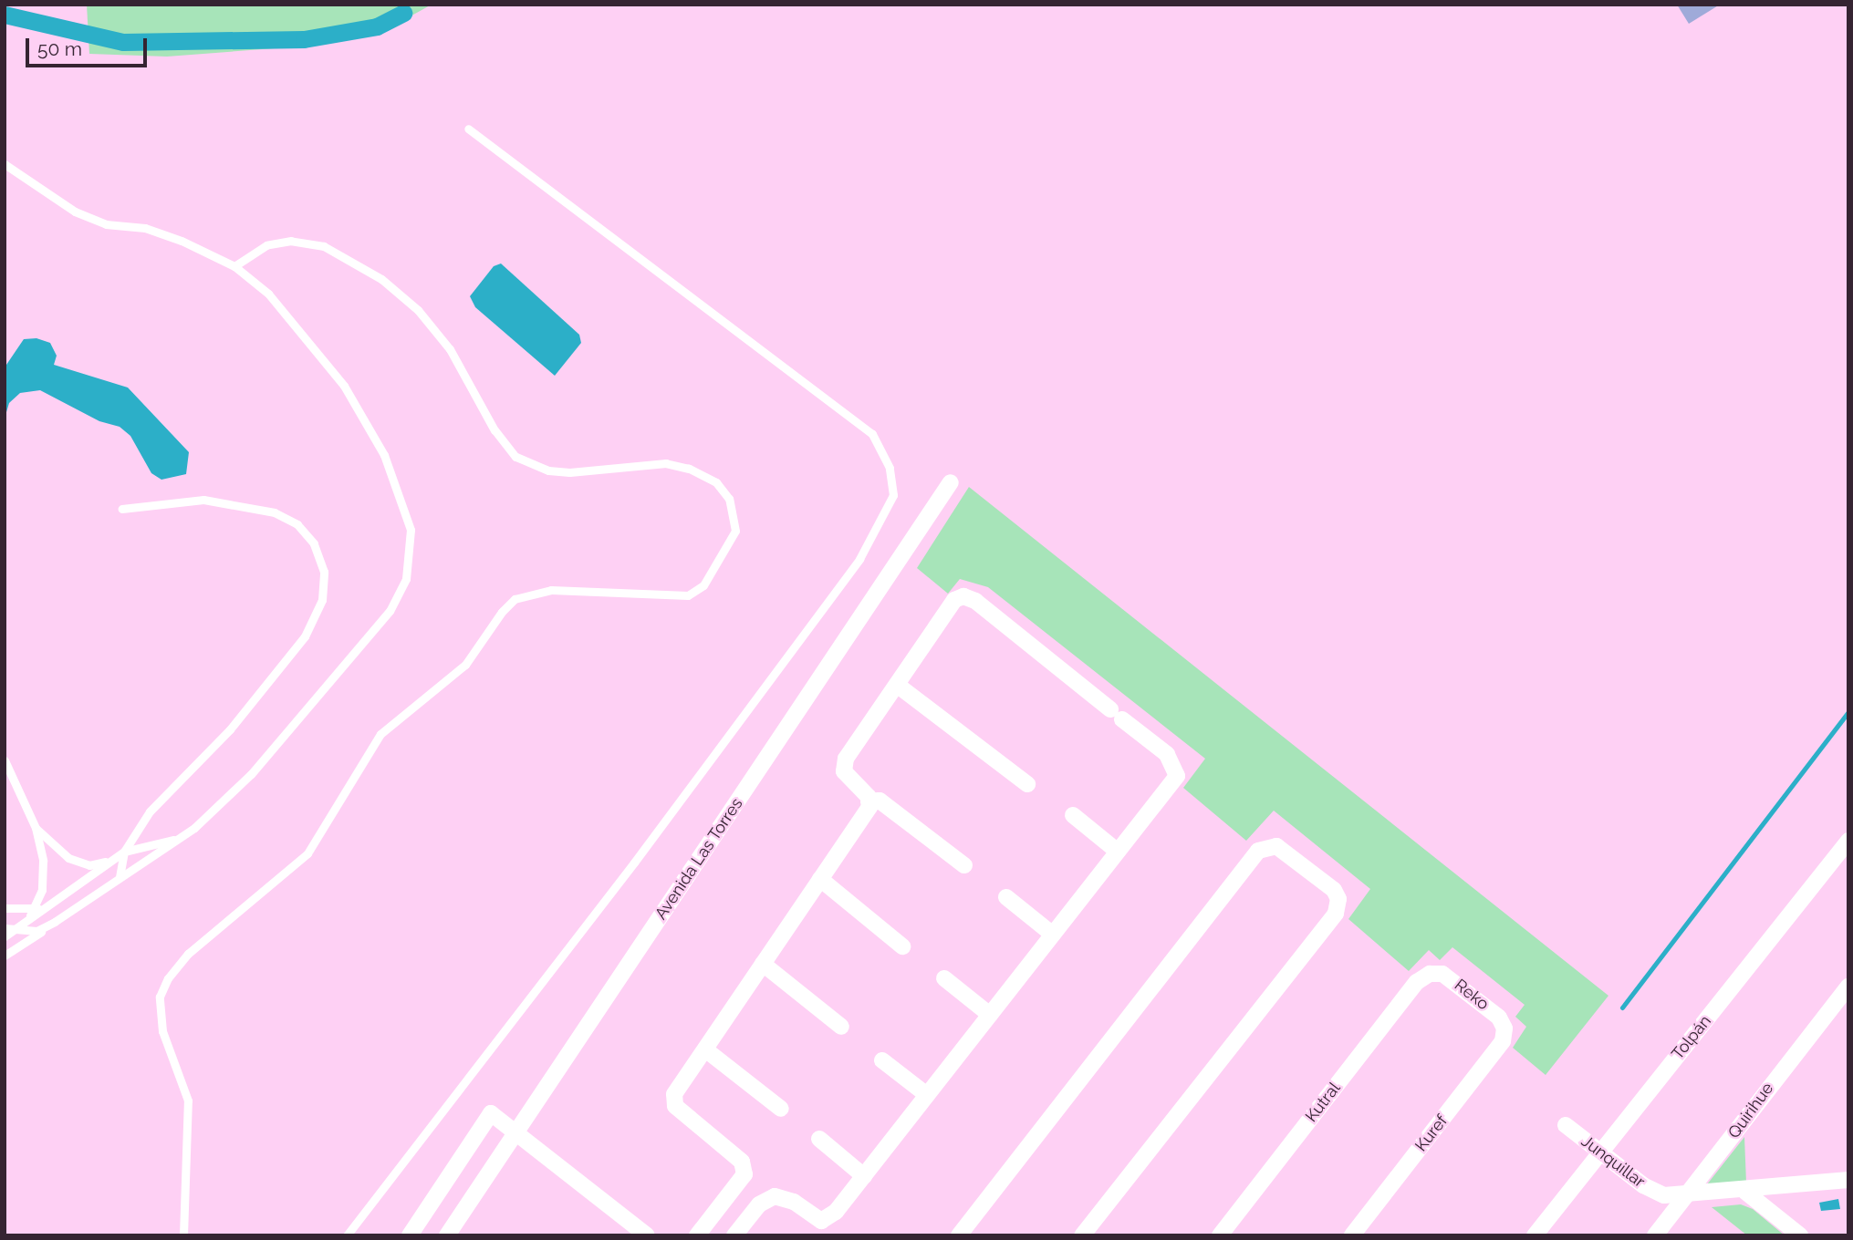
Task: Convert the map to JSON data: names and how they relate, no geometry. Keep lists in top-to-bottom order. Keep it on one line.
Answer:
{"streets":{"street":["Avenida Las Torres","Reko","Tolpán","Kutral","Quirihue","Kuref","Junquillar"]},"crossings":[["Reko","Kutral"],["Reko","Kuref"],["Tolpán","Junquillar"],["Quirihue","Junquillar"]],"scale_bar":"50 m"}
